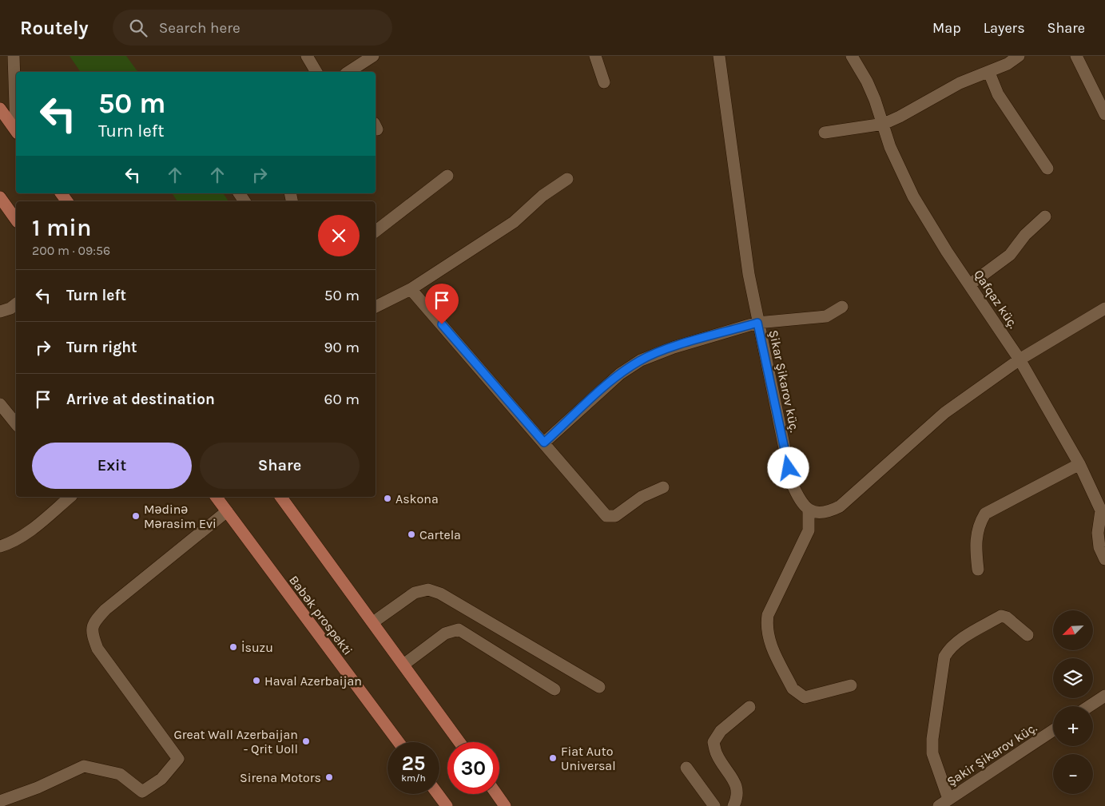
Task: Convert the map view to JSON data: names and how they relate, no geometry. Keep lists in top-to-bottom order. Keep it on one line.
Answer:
{"streets":{"main road":["Babək prospekti"],"street":["Qafqaz küç.","Şikar Şikarov küç.","Şakir Şikarov küç."]},"places":["Askona","Mədinə Mərasim Evi","Cartela","İsuzu","Haval Azerbaijan","Great Wall Azerbaijan - Qrit Uoll","Fiat Auto Universal","Sirena Motors"],"north":"bottom left","page":{"header":"Routely","search":"Search here","nav":["Map","Layers","Share"],"turn":["50 m","Turn left"],"heading":["1 min","200 m · 09:56"],"list":[{"name":"Turn left","value":"50 m"},{"name":"Turn right","value":"90 m"},{"name":"Arrive at destination","value":"60 m"}],"buttons":["Exit","Share"],"map_buttons":["+","−"],"speed":"25 km/h","limit":"30"}}
